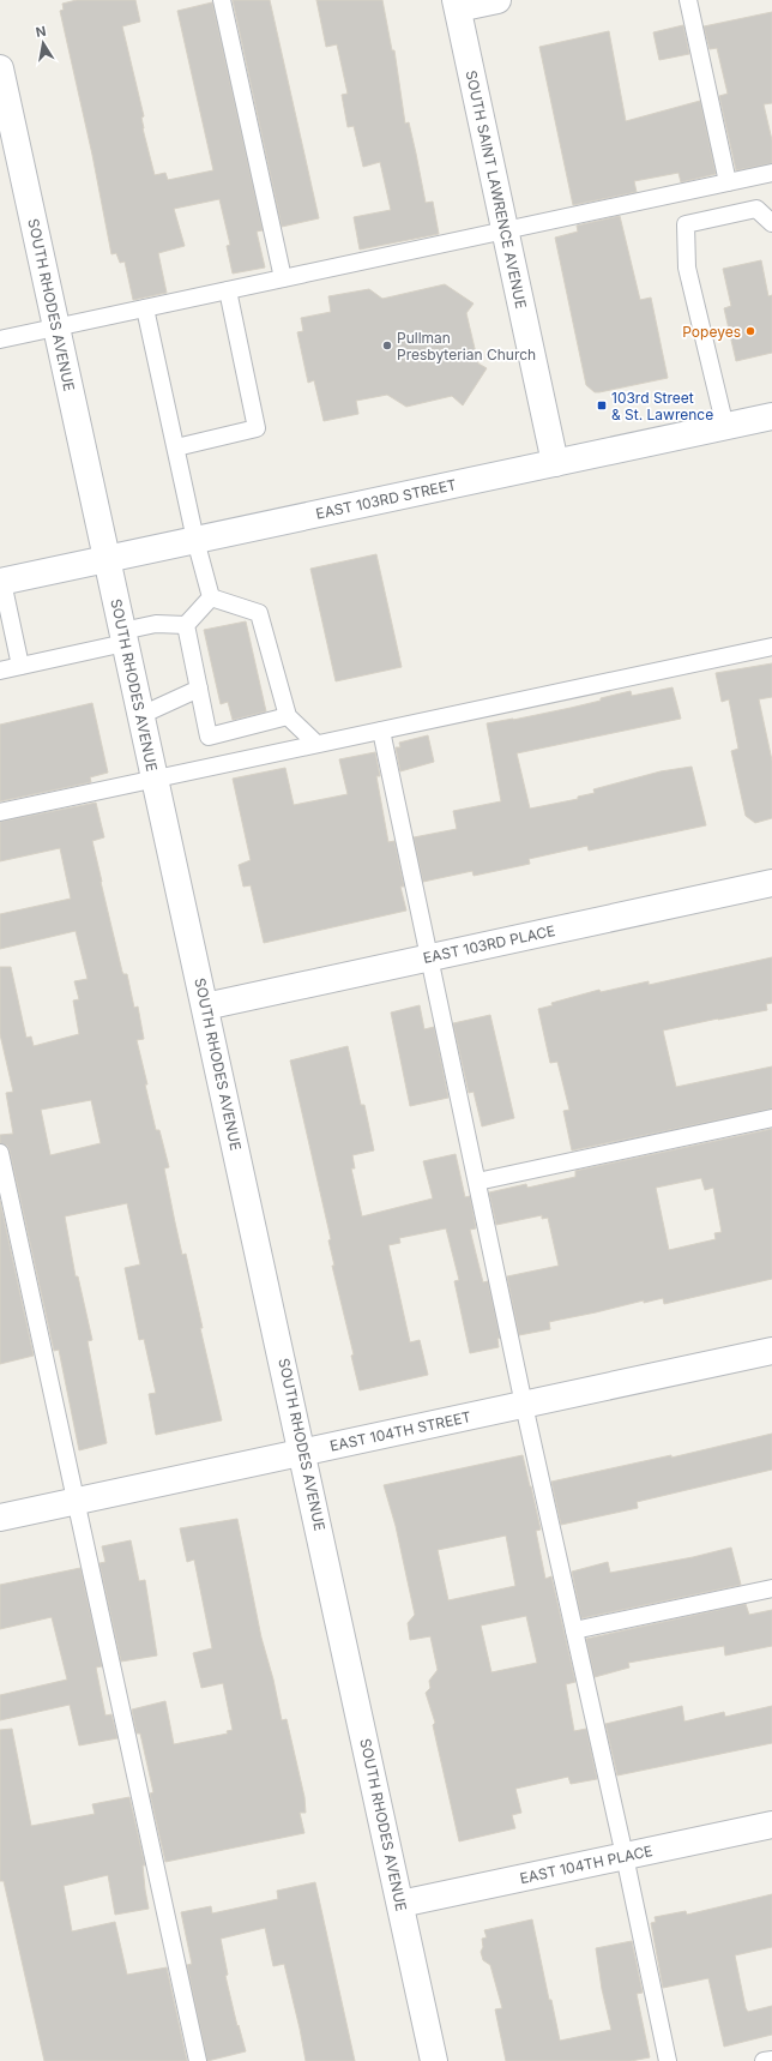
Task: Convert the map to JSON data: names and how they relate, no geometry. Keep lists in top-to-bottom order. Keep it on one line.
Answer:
{"streets":{"street":["SOUTH SAINT LAWRENCE AVENUE","SOUTH RHODES AVENUE","EAST 103RD STREET","EAST 103RD PLACE","EAST 104TH STREET","EAST 104TH PLACE"]},"crossings":[["SOUTH SAINT LAWRENCE AVENUE","EAST 103RD STREET"],["SOUTH RHODES AVENUE","EAST 103RD STREET"],["SOUTH RHODES AVENUE","EAST 103RD PLACE"],["SOUTH RHODES AVENUE","EAST 104TH STREET"],["SOUTH RHODES AVENUE","EAST 104TH PLACE"]],"places":{"other":["Popeyes","Pullman Presbyterian Church"],"transit":["103rd Street & St. Lawrence"]},"north":"top"}
